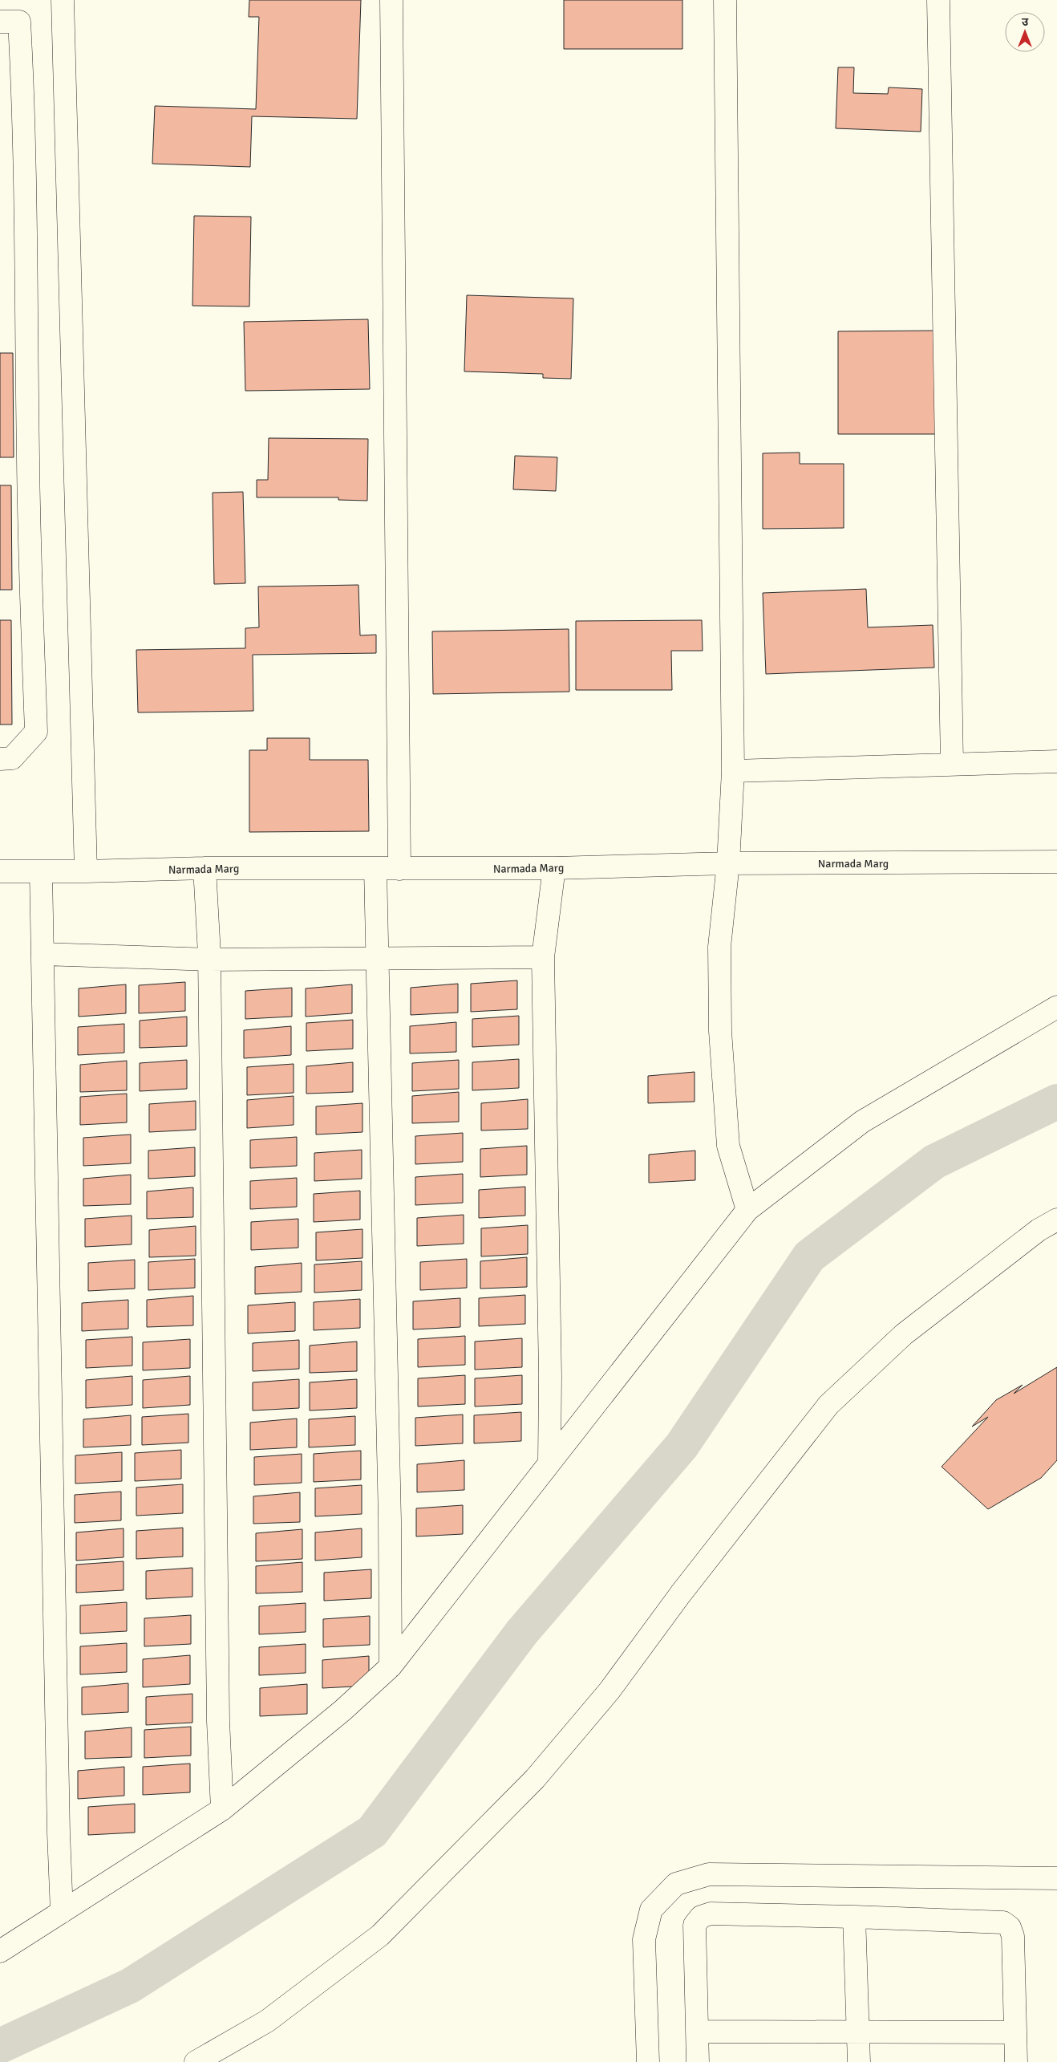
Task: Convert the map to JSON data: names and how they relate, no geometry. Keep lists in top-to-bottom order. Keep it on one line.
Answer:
{"streets":{"street":["Narmada Marg"]},"north":"top"}
